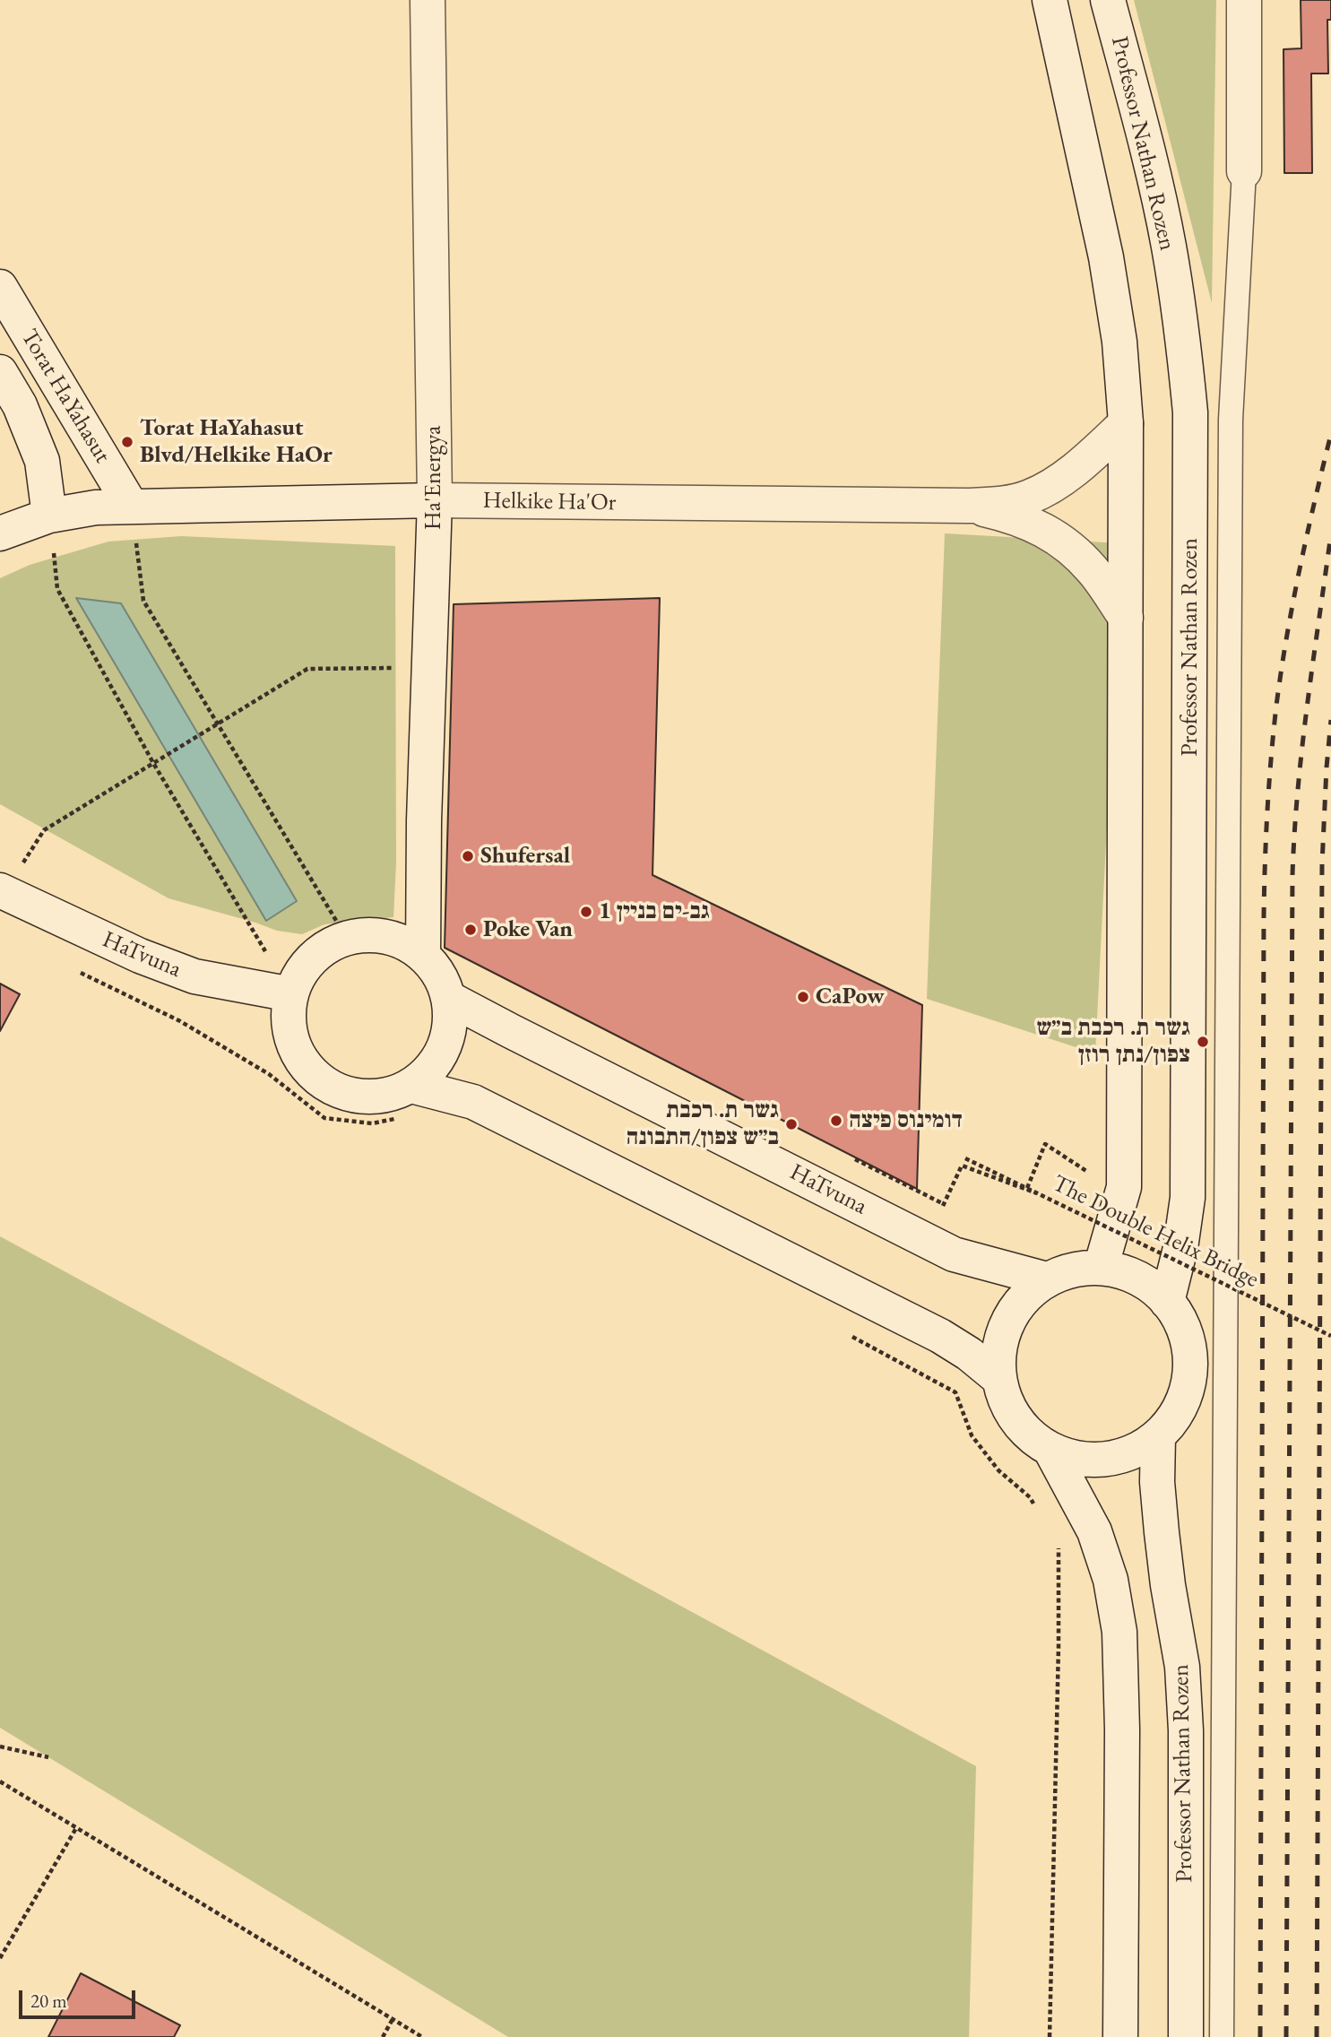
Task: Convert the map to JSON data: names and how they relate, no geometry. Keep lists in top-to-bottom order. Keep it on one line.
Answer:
{"streets":{"street":["Professor Nathan Rozen","Torat HaYahasut","Ha'Energya","Helkike Ha'Or","HaTvuna"],"path":["The Double Helix Bridge"]},"crossings":[["Professor Nathan Rozen","HaTvuna"],["Torat HaYahasut","Helkike Ha'Or"],["Ha'Energya","Helkike Ha'Or"],["Ha'Energya","HaTvuna"]],"places":["Torat HaYahasut Blvd/Helkike HaOr","Shufersal","גב-ים בניין 1","Poke Van","CaPow","גשר ת. רכבת ב״ש צפון/נתן רוזן","דומינוס פיצה","גשר ת. רכבת ב״ש צפון/התבונה"],"scale_bar":"20 m"}
